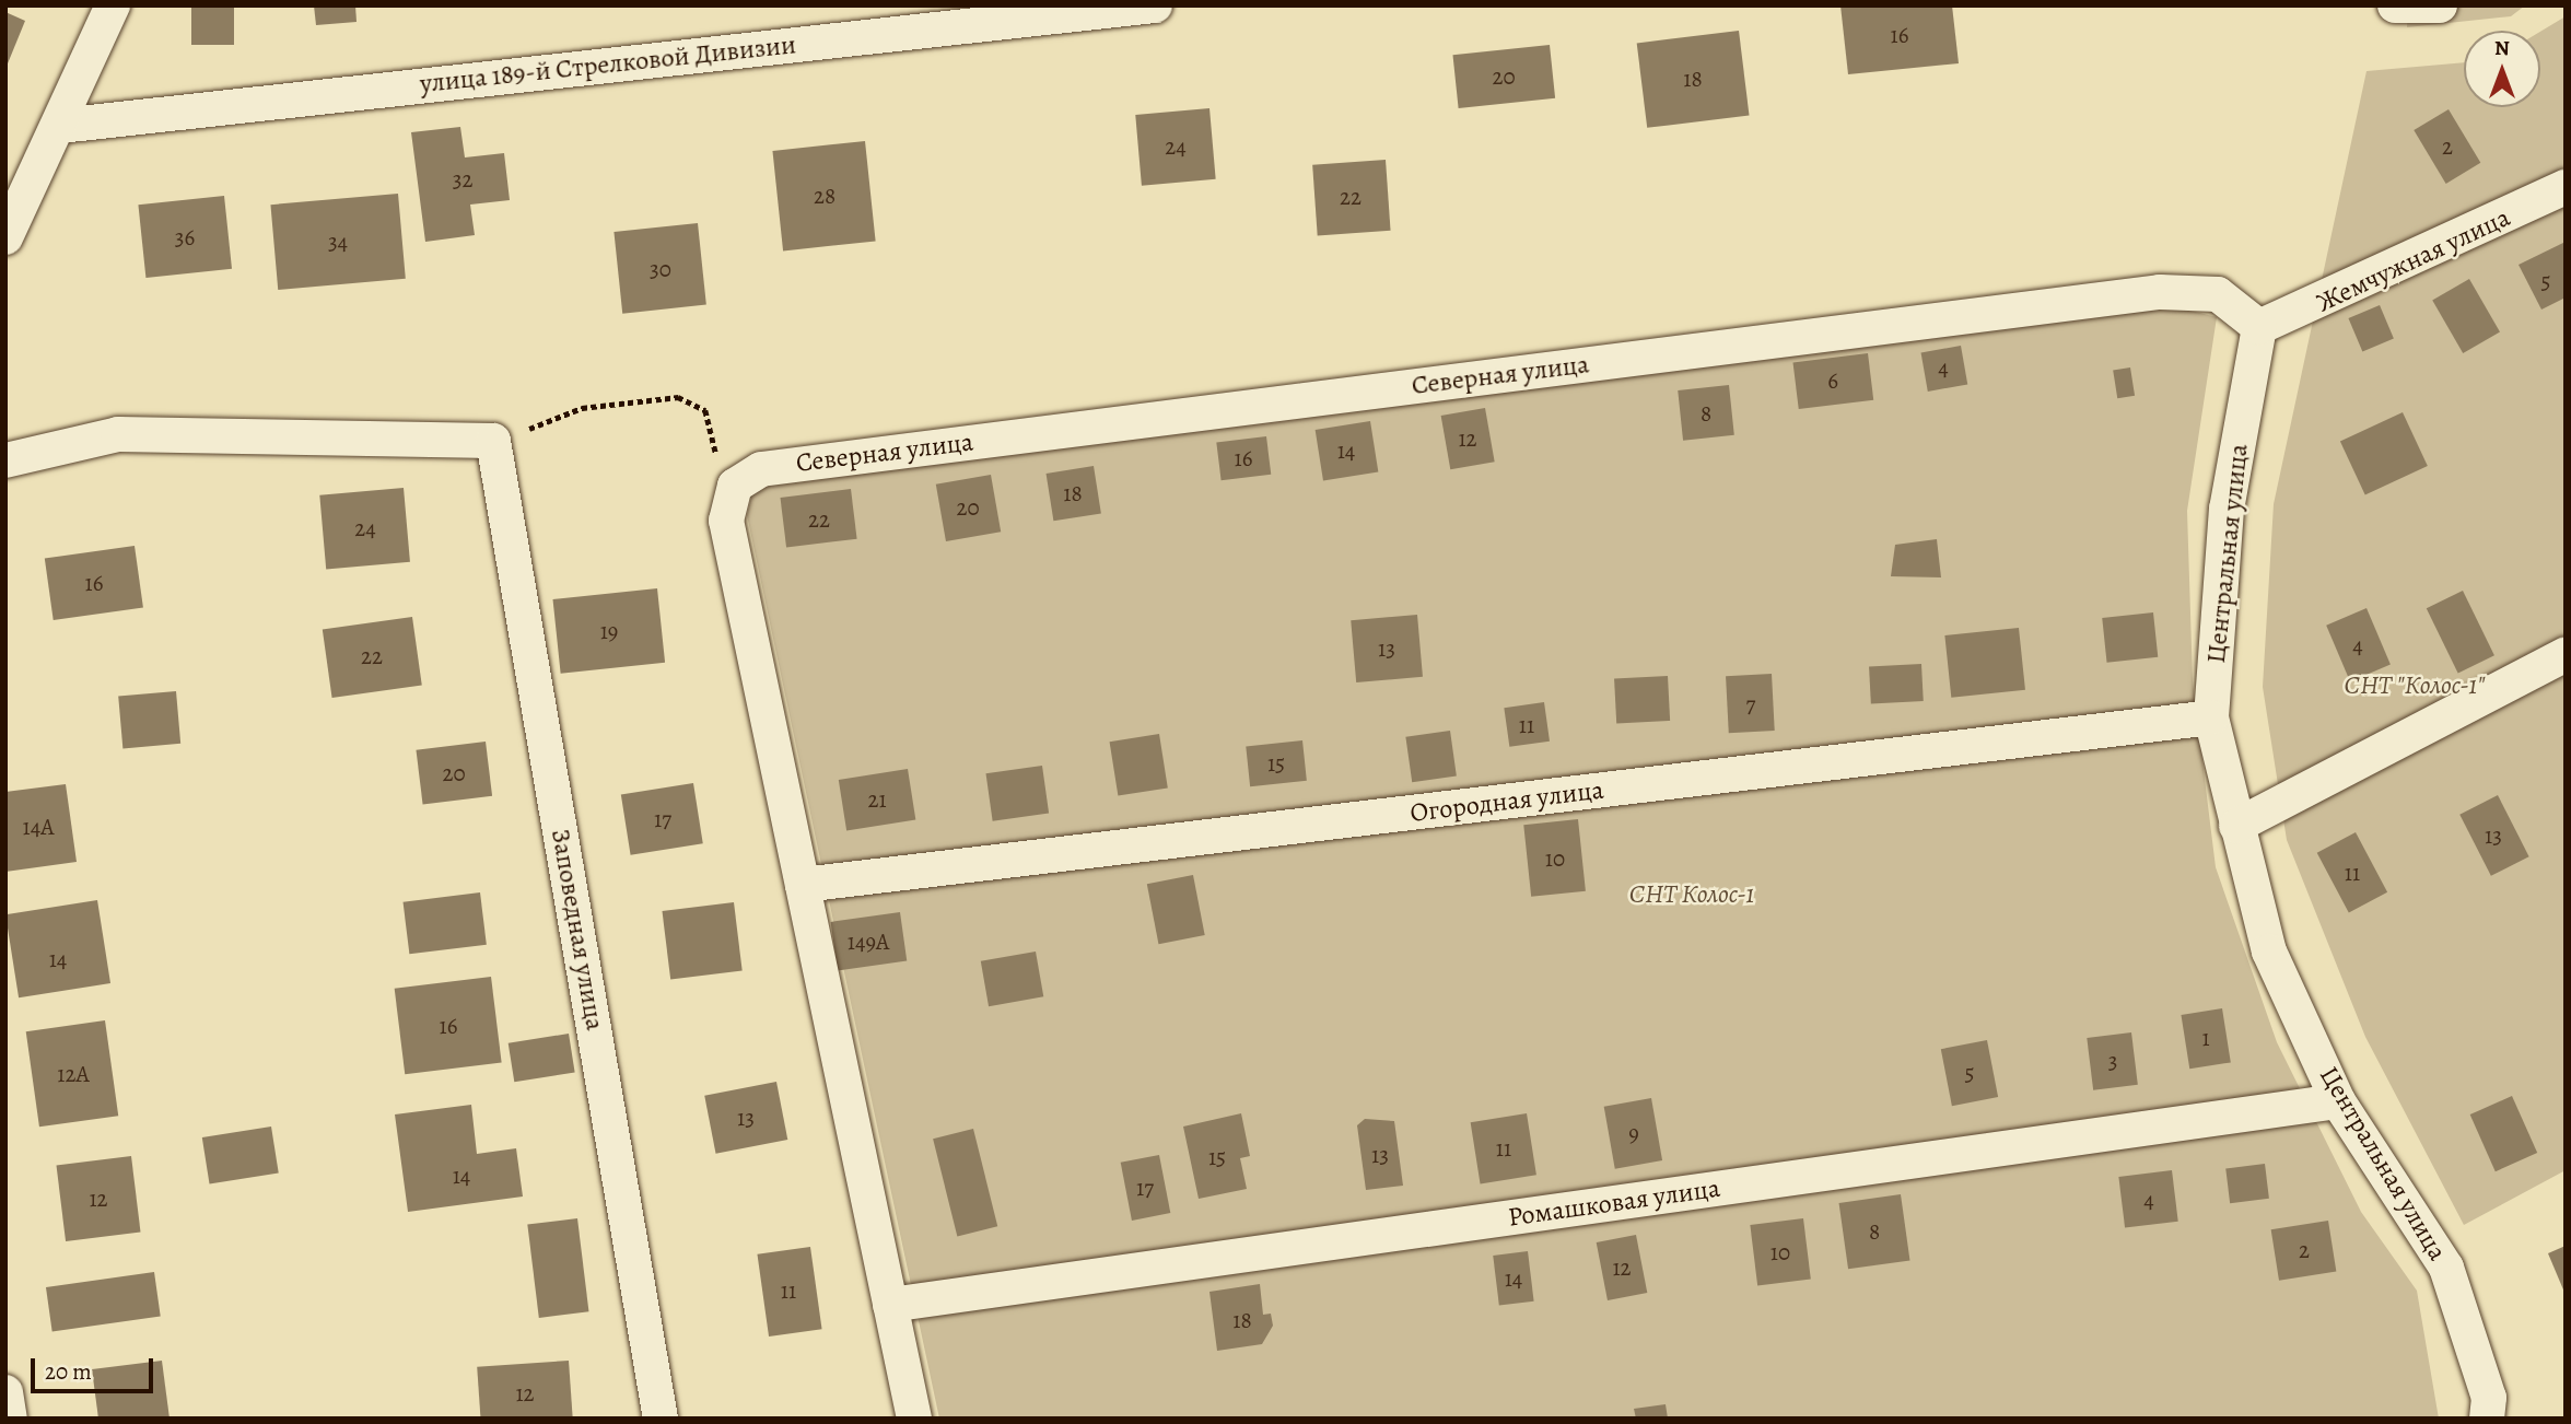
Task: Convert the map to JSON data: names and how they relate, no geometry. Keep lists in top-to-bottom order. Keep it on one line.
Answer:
{"streets":{"street":["улица 189-й Стрелковой Дивизии","Жемчужная улица","Северная улица","Центральная улица","Огородная улица","Заповедная улица","Ромашковая улица"]},"crossings":[["Жемчужная улица","Северная улица"],["Жемчужная улица","Центральная улица"],["Северная улица","Центральная улица"],["Центральная улица","Огородная улица"],["Центральная улица","Ромашковая улица"]],"parks":["СНТ \"Колос-1\"","СНТ Колос-1"],"house_numbers":["16","20","18","24","2","32","28","22","36","34","30","5","4","6","8","12","14","16","18","20","22","24","16","19","4","13","22","7","11","15","20","21","17","14А","13","10","11","149А","14","16","1","3","5","12А","13","9","11","13","15","14","17","12","4","8","2","10","12","14","11","18","12"],"scale_bar":"20 m","north":"top"}
